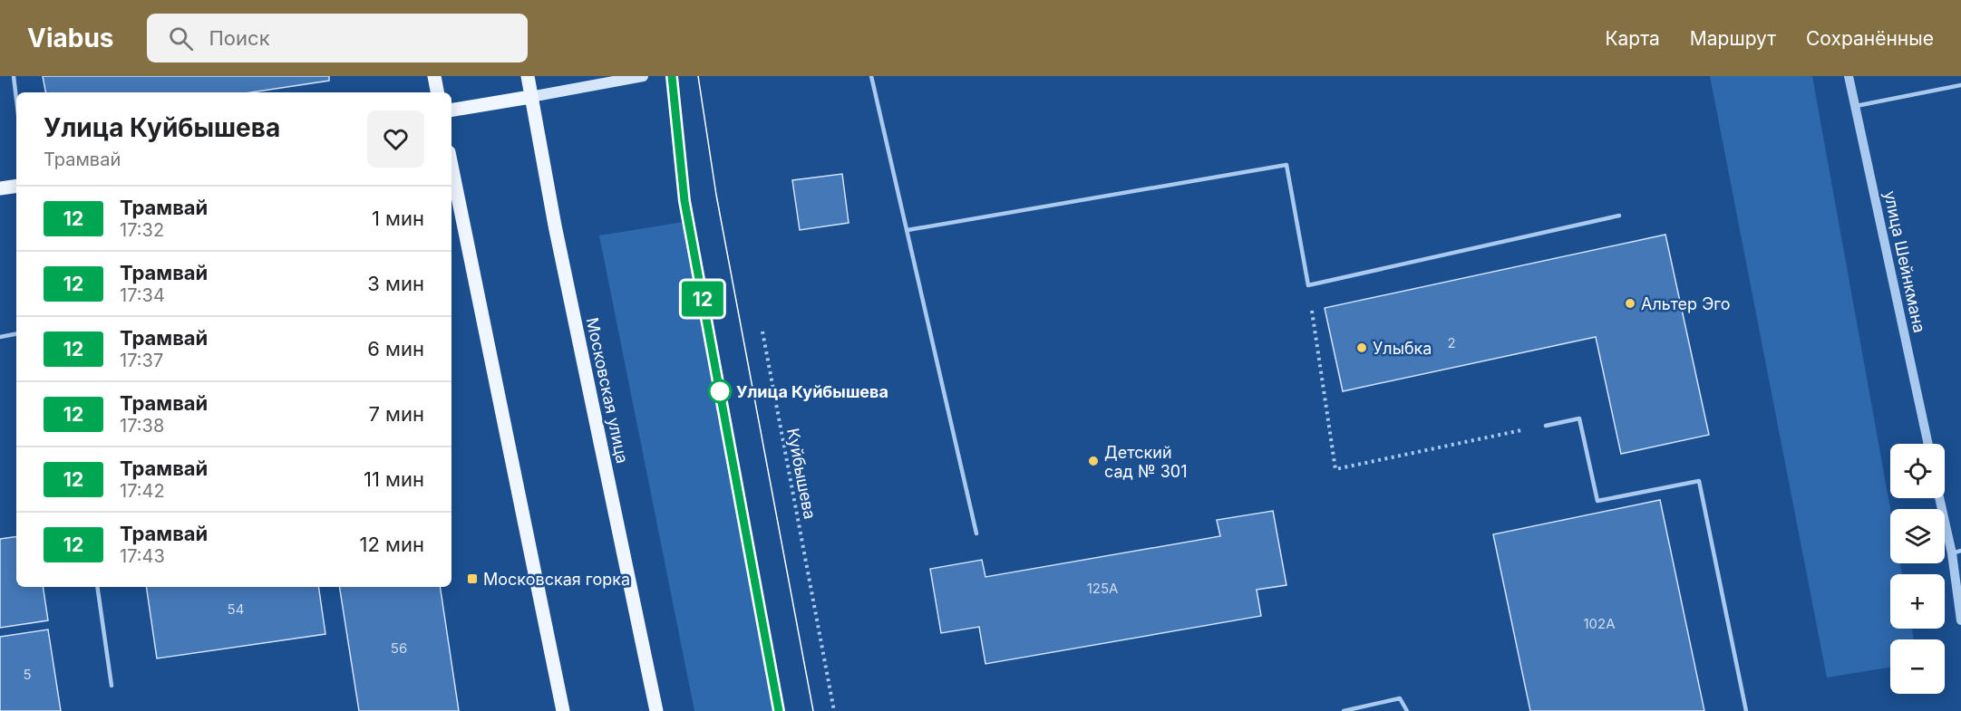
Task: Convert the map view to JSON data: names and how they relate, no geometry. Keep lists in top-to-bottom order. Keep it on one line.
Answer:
{"streets":{"main road":["Московская улица"],"street":["улица Шейнкмана"],"path":["Куйбышева"]},"places":{"other":["Альтер Эго","Улыбка","Улица Куйбышева","Детский сад № 301"],"transit":["Московская горка"]},"lines":["tram line 12"],"house_numbers":["2","125А","54","102А","56","5"],"page":{"header":"Viabus","search":"Поиск","nav":["Карта","Маршрут","Сохранённые"],"on_map":"12","heading":["Улица Куйбышева","Трамвай"],"list":[{"mark":"12","name":"Трамвай","note":"17:32","value":"1 мин"},{"mark":"12","name":"Трамвай","note":"17:34","value":"3 мин"},{"mark":"12","name":"Трамвай","note":"17:37","value":"6 мин"},{"mark":"12","name":"Трамвай","note":"17:38","value":"7 мин"},{"mark":"12","name":"Трамвай","note":"17:42","value":"11 мин"},{"mark":"12","name":"Трамвай","note":"17:43","value":"12 мин"}],"map_buttons":["+","−"]}}
